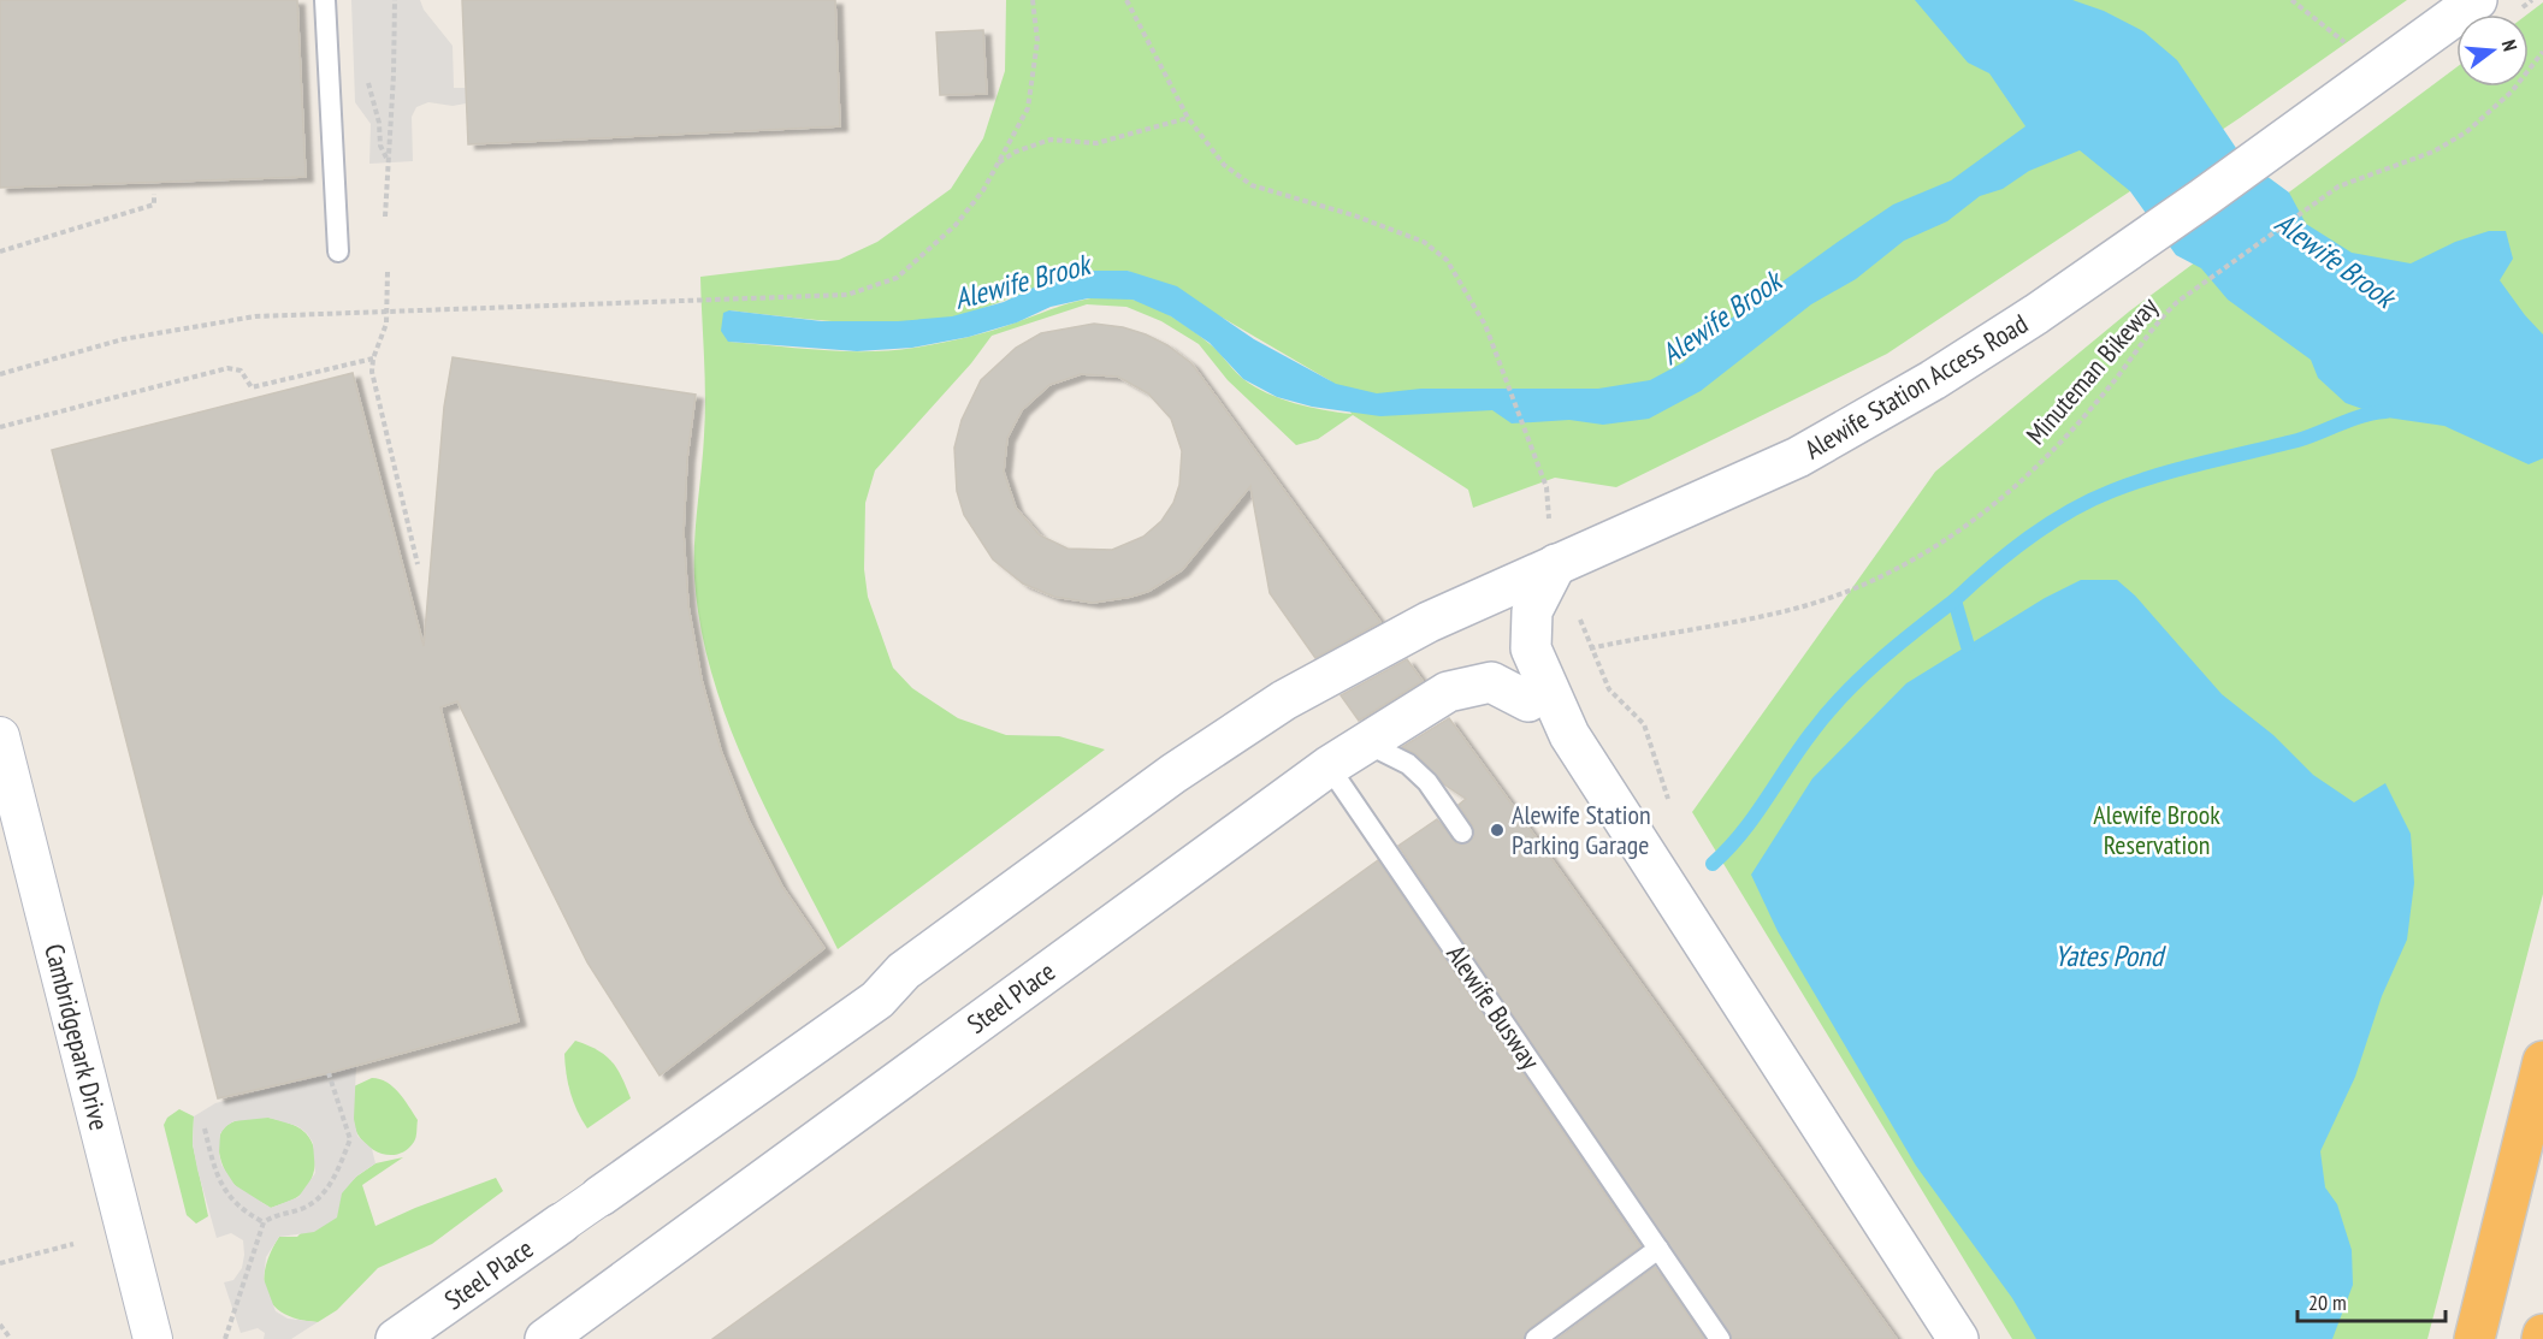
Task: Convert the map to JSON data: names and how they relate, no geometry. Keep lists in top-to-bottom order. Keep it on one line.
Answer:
{"streets":{"main road":["Alewife Station Access Road","Steel Place"],"street":["Cambridgepark Drive"],"lane":["Alewife Busway"],"path":["Minuteman Bikeway"]},"crossings":[["Alewife Station Access Road","Steel Place"],["Steel Place","Alewife Busway"]],"water":["Alewife Brook","Yates Pond"],"parks":["Alewife Brook Reservation"],"places":["Alewife Station Parking Garage"],"scale_bar":"20 m","north":"right"}
